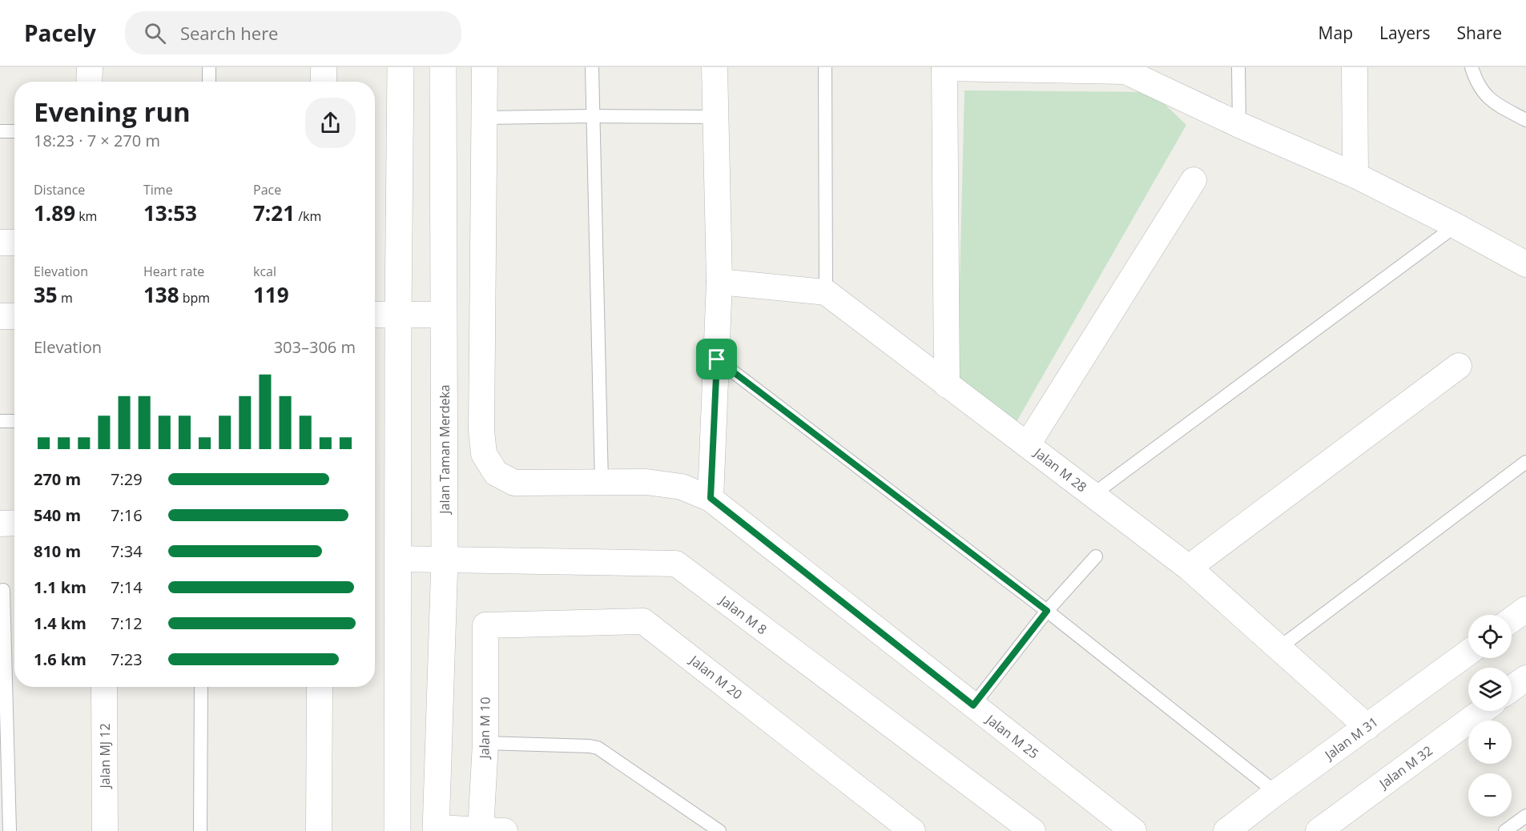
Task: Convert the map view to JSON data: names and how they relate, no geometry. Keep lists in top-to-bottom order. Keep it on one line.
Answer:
{"streets":{"main road":["Jalan Taman Merdeka"],"street":["Jalan M 28","Jalan M 8","Jalan M 20","Jalan M 10","Jalan M 25","Jalan M 31","Jalan MJ 12","Jalan M 32"]},"crossings":[["Jalan Taman Merdeka","Jalan M 8"],["Jalan M 28","Jalan M 31"],["Jalan M 20","Jalan M 10"]],"page":{"header":"Pacely","search":"Search here","nav":["Map","Layers","Share"],"heading":["Evening run","18:23 · 7 × 270 m"],"stats":[["Distance","1.89 km"],["Time","13:53"],["Pace","7:21 /km"],["Elevation","35 m"],["Heart rate","138 bpm"],["kcal","119"]],"chart":["Elevation","303–306 m"],"list":[{"name":"270 m","note":"7:29"},{"name":"540 m","note":"7:16"},{"name":"810 m","note":"7:34"},{"name":"1.1 km","note":"7:14"},{"name":"1.4 km","note":"7:12"},{"name":"1.6 km","note":"7:23"}],"map_buttons":["+","−"]}}
